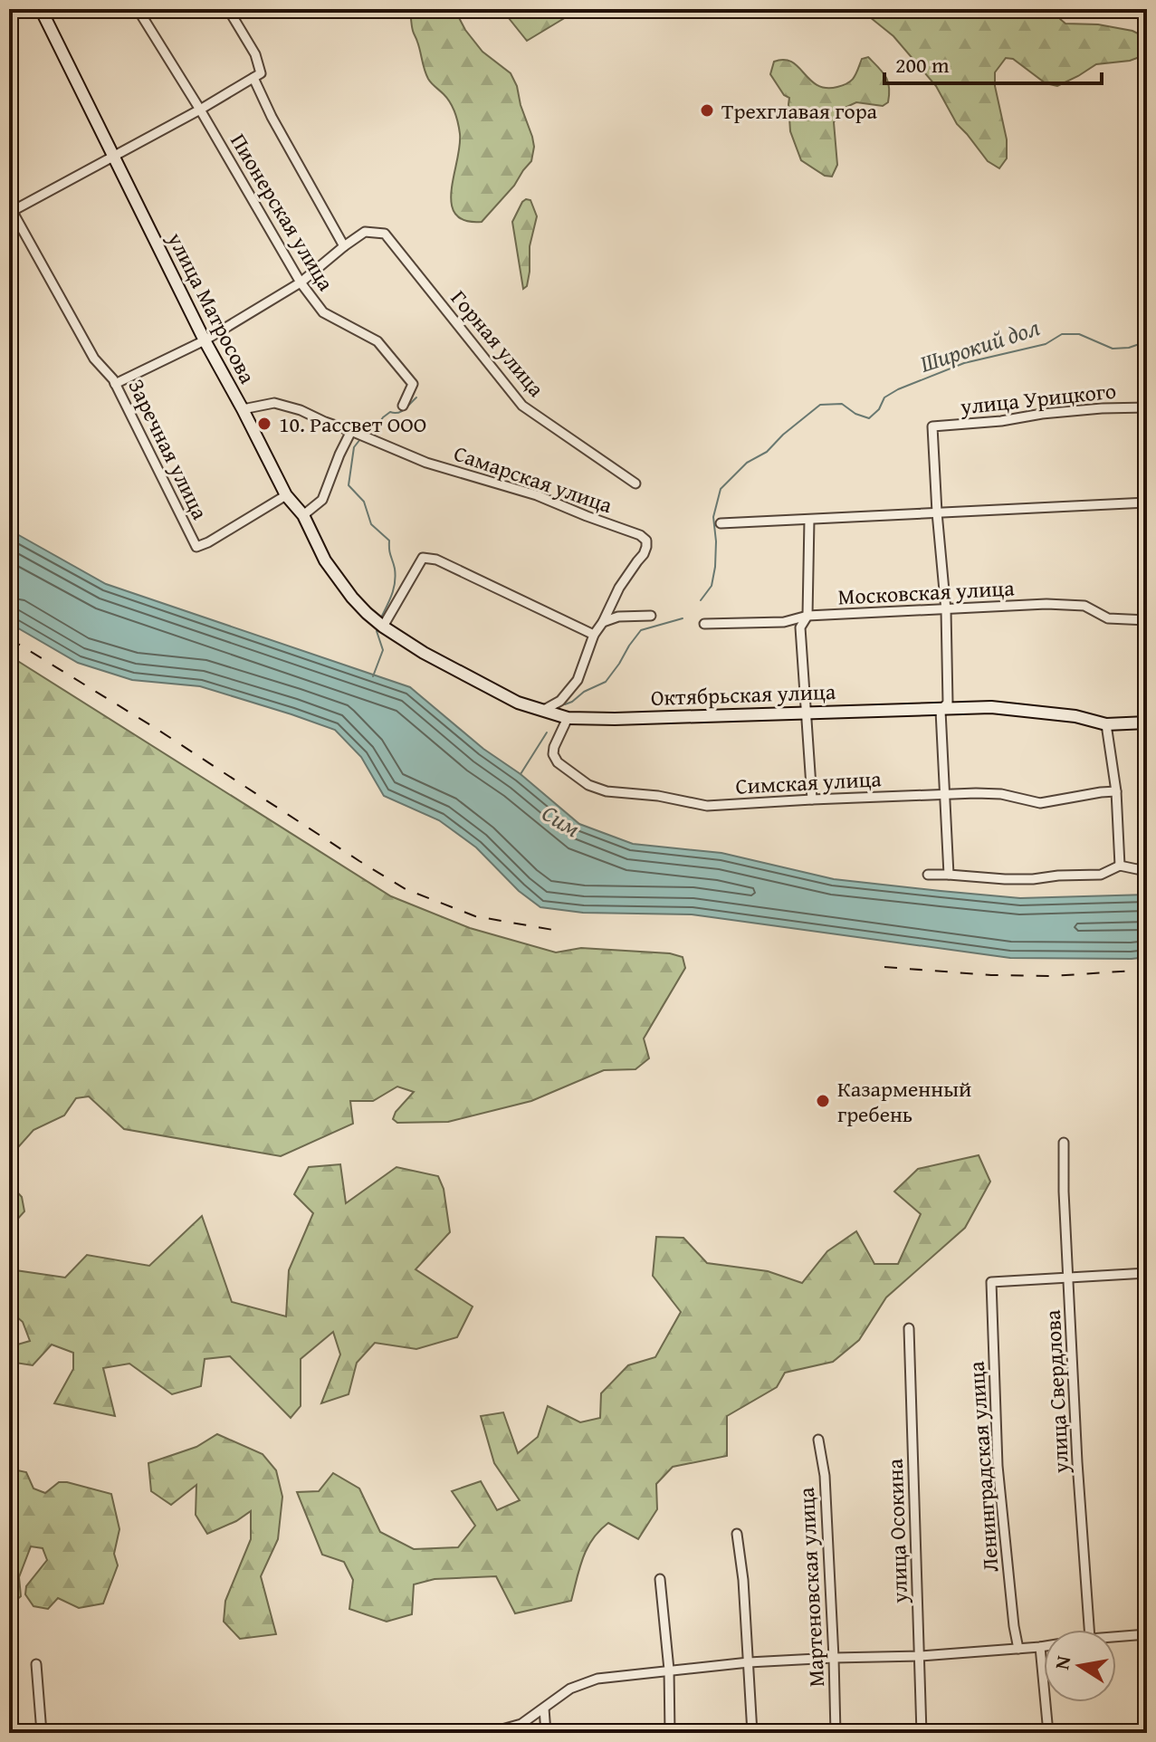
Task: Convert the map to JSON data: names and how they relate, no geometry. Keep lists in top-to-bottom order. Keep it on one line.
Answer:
{"streets":{"main road":["улица Матросова","Октябрьская улица"],"street":["Пионерская улица","Горная улица","улица Урицкого","Заречная улица","Самарская улица","Московская улица","Симская улица","улица Свердлова","Ленинградская улица","улица Осокина","Мартеновская улица"]},"crossings":[["улица Матросова","Заречная улица"],["улица Матросова","Самарская улица"],["улица Матросова","Октябрьская улица"],["Октябрьская улица","Симская улица"],["улица Свердлова","Ленинградская улица"]],"water":["Широкий дол","Сим"],"places":["Трехглавая гора","10. Рассвет ООО","Казарменный гребень"],"scale_bar":"200 m","north":"left"}
